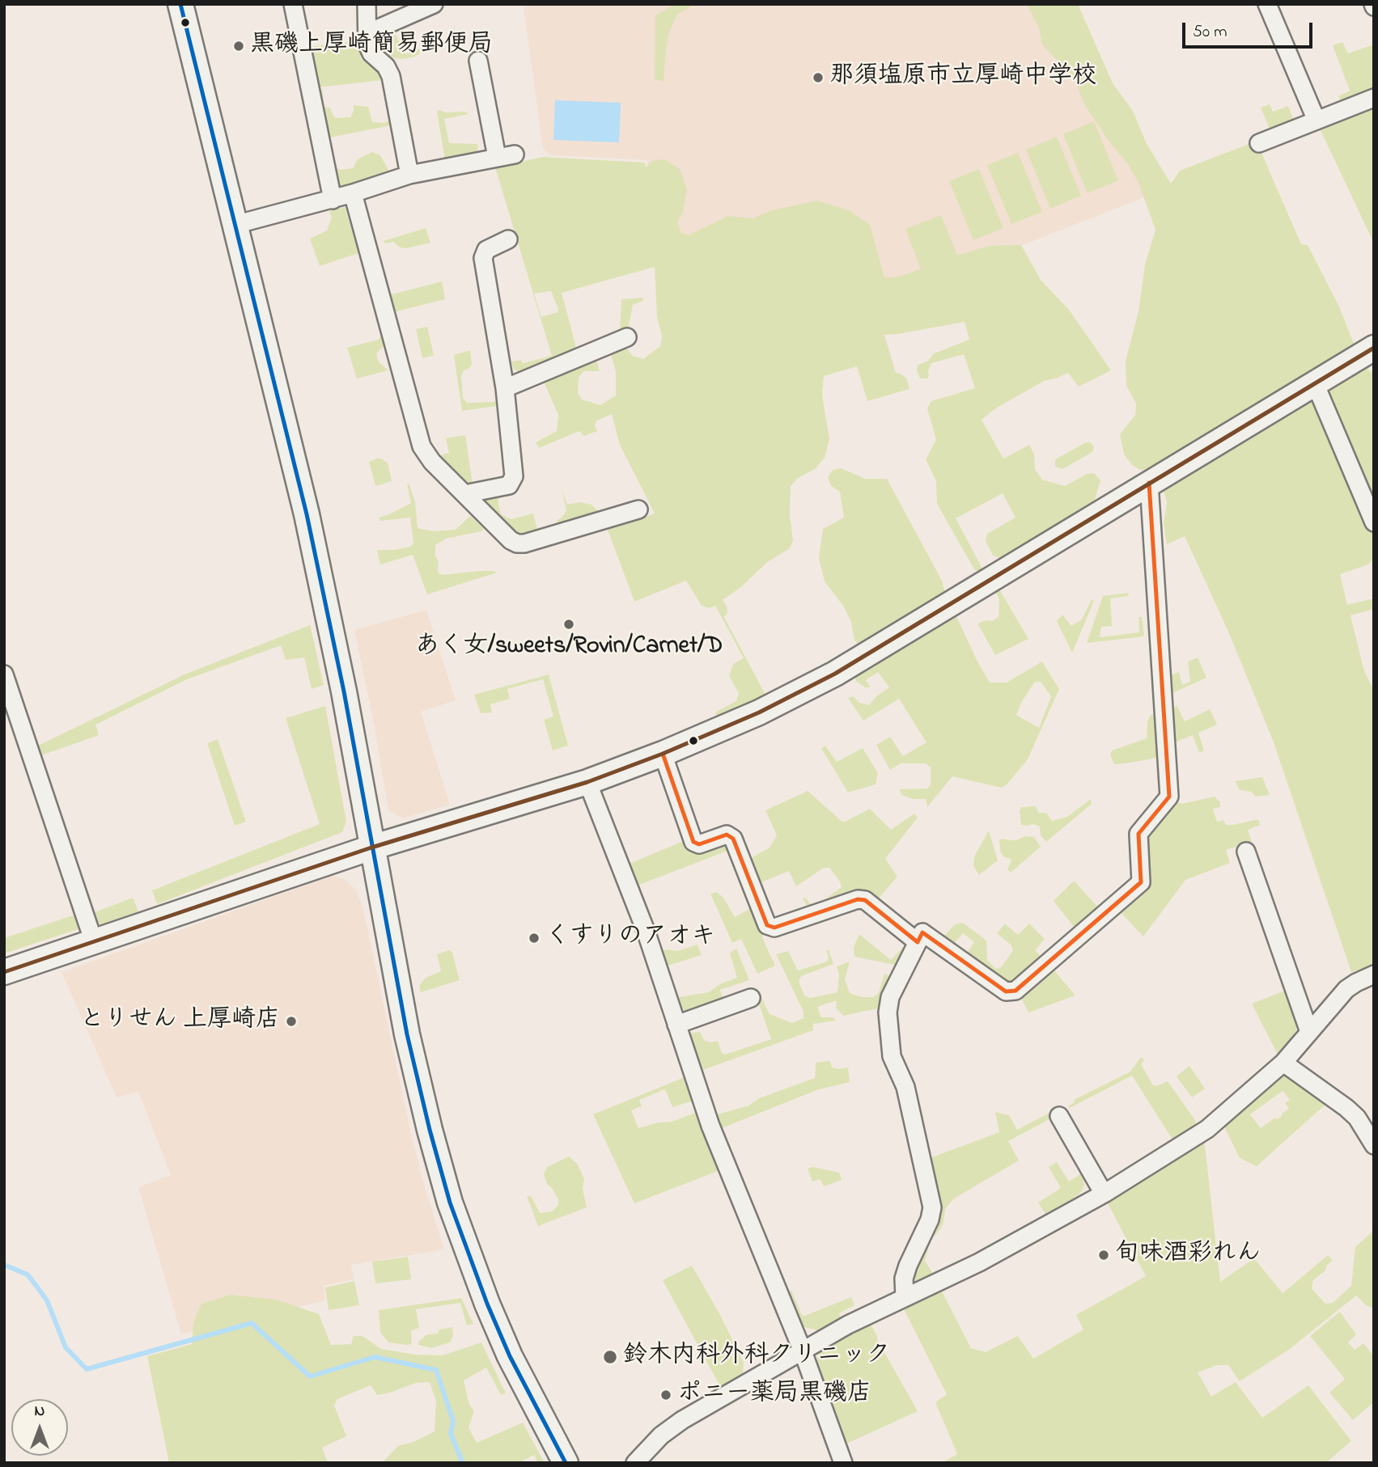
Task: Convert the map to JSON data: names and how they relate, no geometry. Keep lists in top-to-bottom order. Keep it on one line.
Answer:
{"places":["黒磯上厚崎簡易郵便局","那須塩原市立厚崎中学校","あく女/sweets/Rovin/Carnet/D","くすりのアオキ","とりせん 上厚崎店","旬味酒彩れん","鈴木内科外科クリニック","ポニー薬局黒磯店"],"scale_bar":"50 m","north":"top"}
